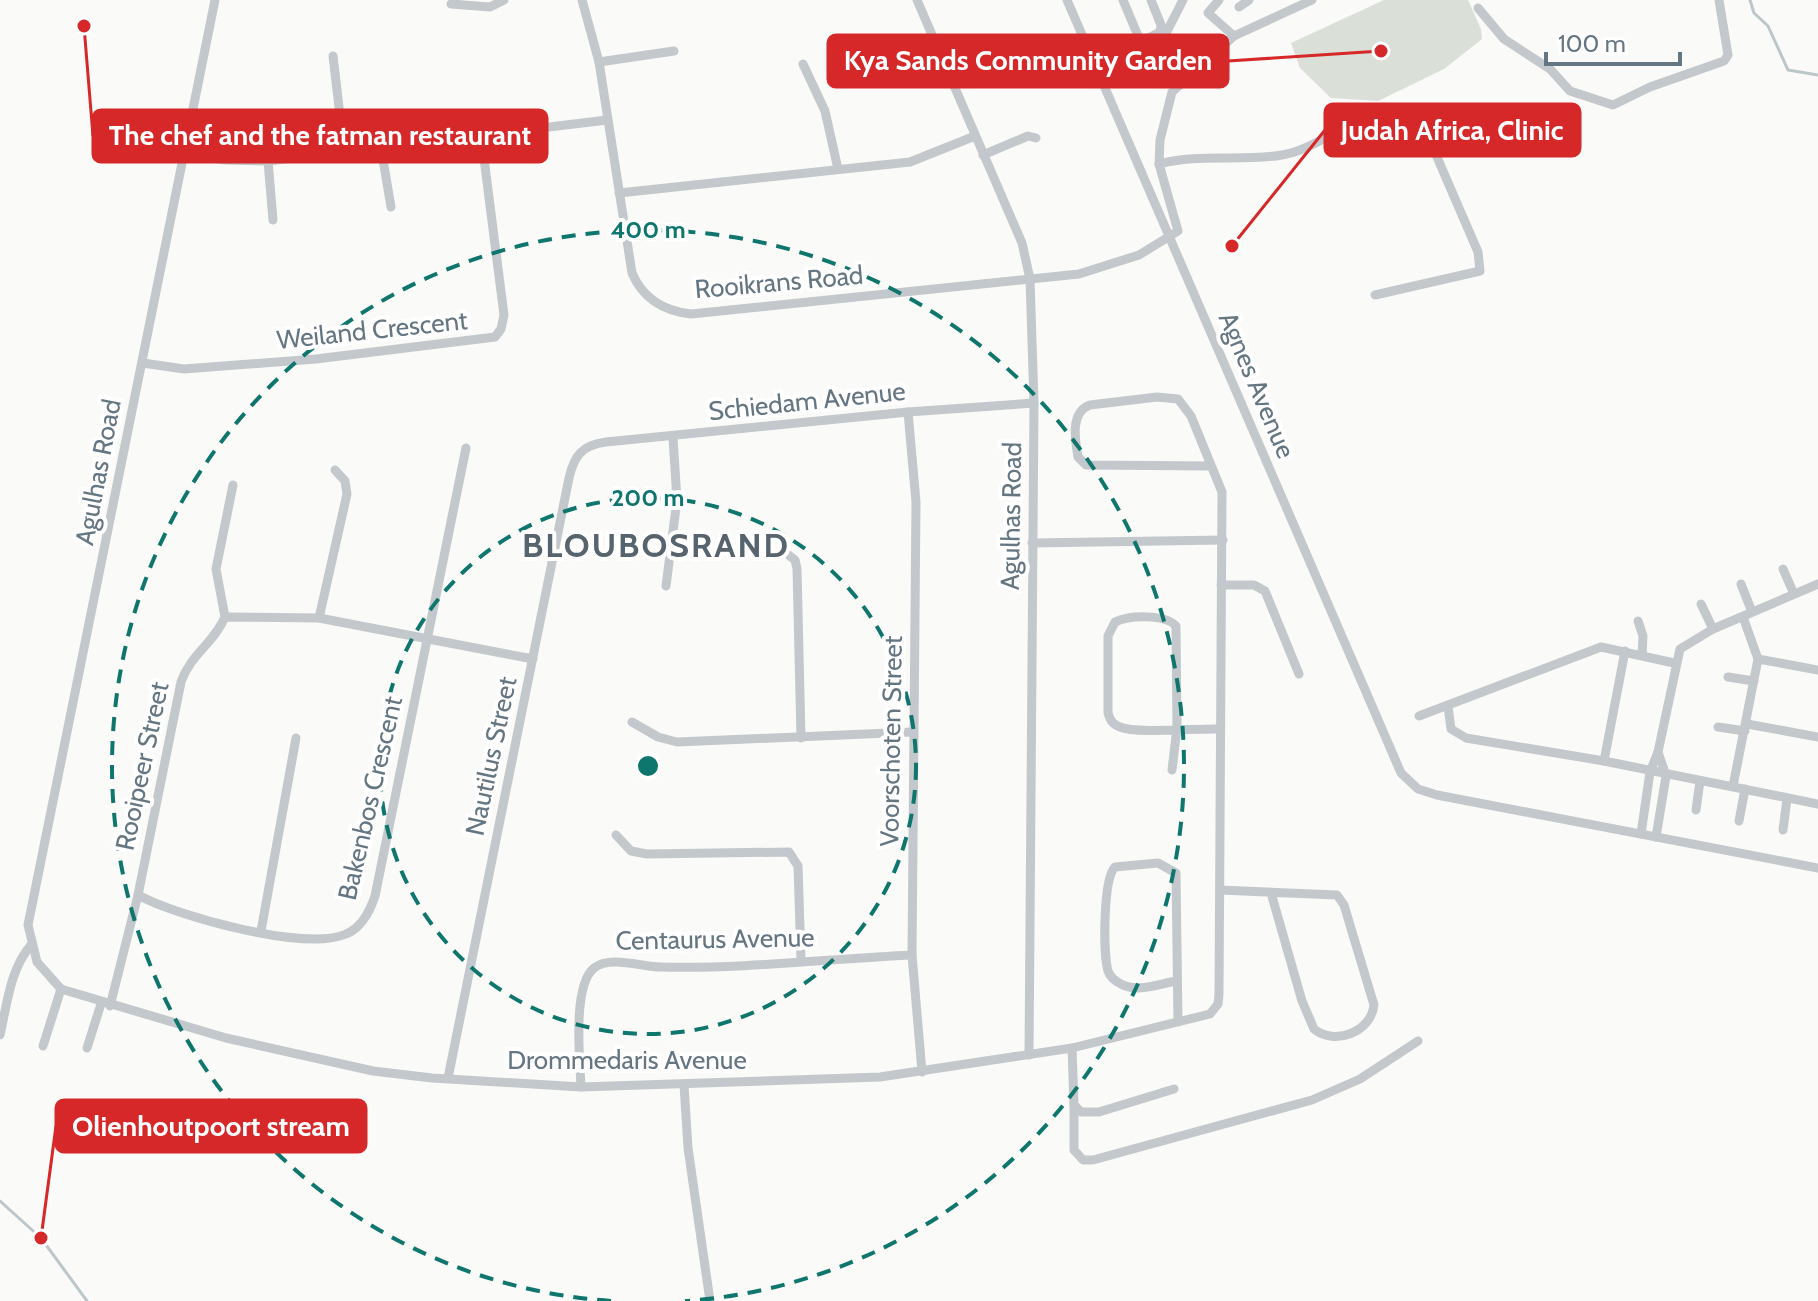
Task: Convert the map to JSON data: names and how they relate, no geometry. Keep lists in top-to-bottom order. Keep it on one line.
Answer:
{"streets":{"street":["Rooikrans Road","Weiland Crescent","Agnes Avenue","Schiedam Avenue","Agulhas Road","Voorschoten Street","Nautilus Street","Rooipeer Street","Bakenbos Crescent","Centaurus Avenue","Drommedaris Avenue"]},"crossings":[["Rooikrans Road","Agnes Avenue"],["Rooikrans Road","Agulhas Road"],["Weiland Crescent","Agulhas Road"],["Schiedam Avenue","Agulhas Road"],["Schiedam Avenue","Voorschoten Street"],["Schiedam Avenue","Nautilus Street"],["Agulhas Road","Drommedaris Avenue"],["Voorschoten Street","Centaurus Avenue"],["Voorschoten Street","Drommedaris Avenue"],["Nautilus Street","Drommedaris Avenue"],["Rooipeer Street","Bakenbos Crescent"],["Rooipeer Street","Drommedaris Avenue"],["Centaurus Avenue","Drommedaris Avenue"]],"districts":["BLOUBOSRAND"],"places":["The chef and the fatman restaurant","Kya Sands Community Garden","Judah Africa, Clinic","Olienhoutpoort stream"],"scale_bar":"100 m","rings":["400 m","200 m"]}
